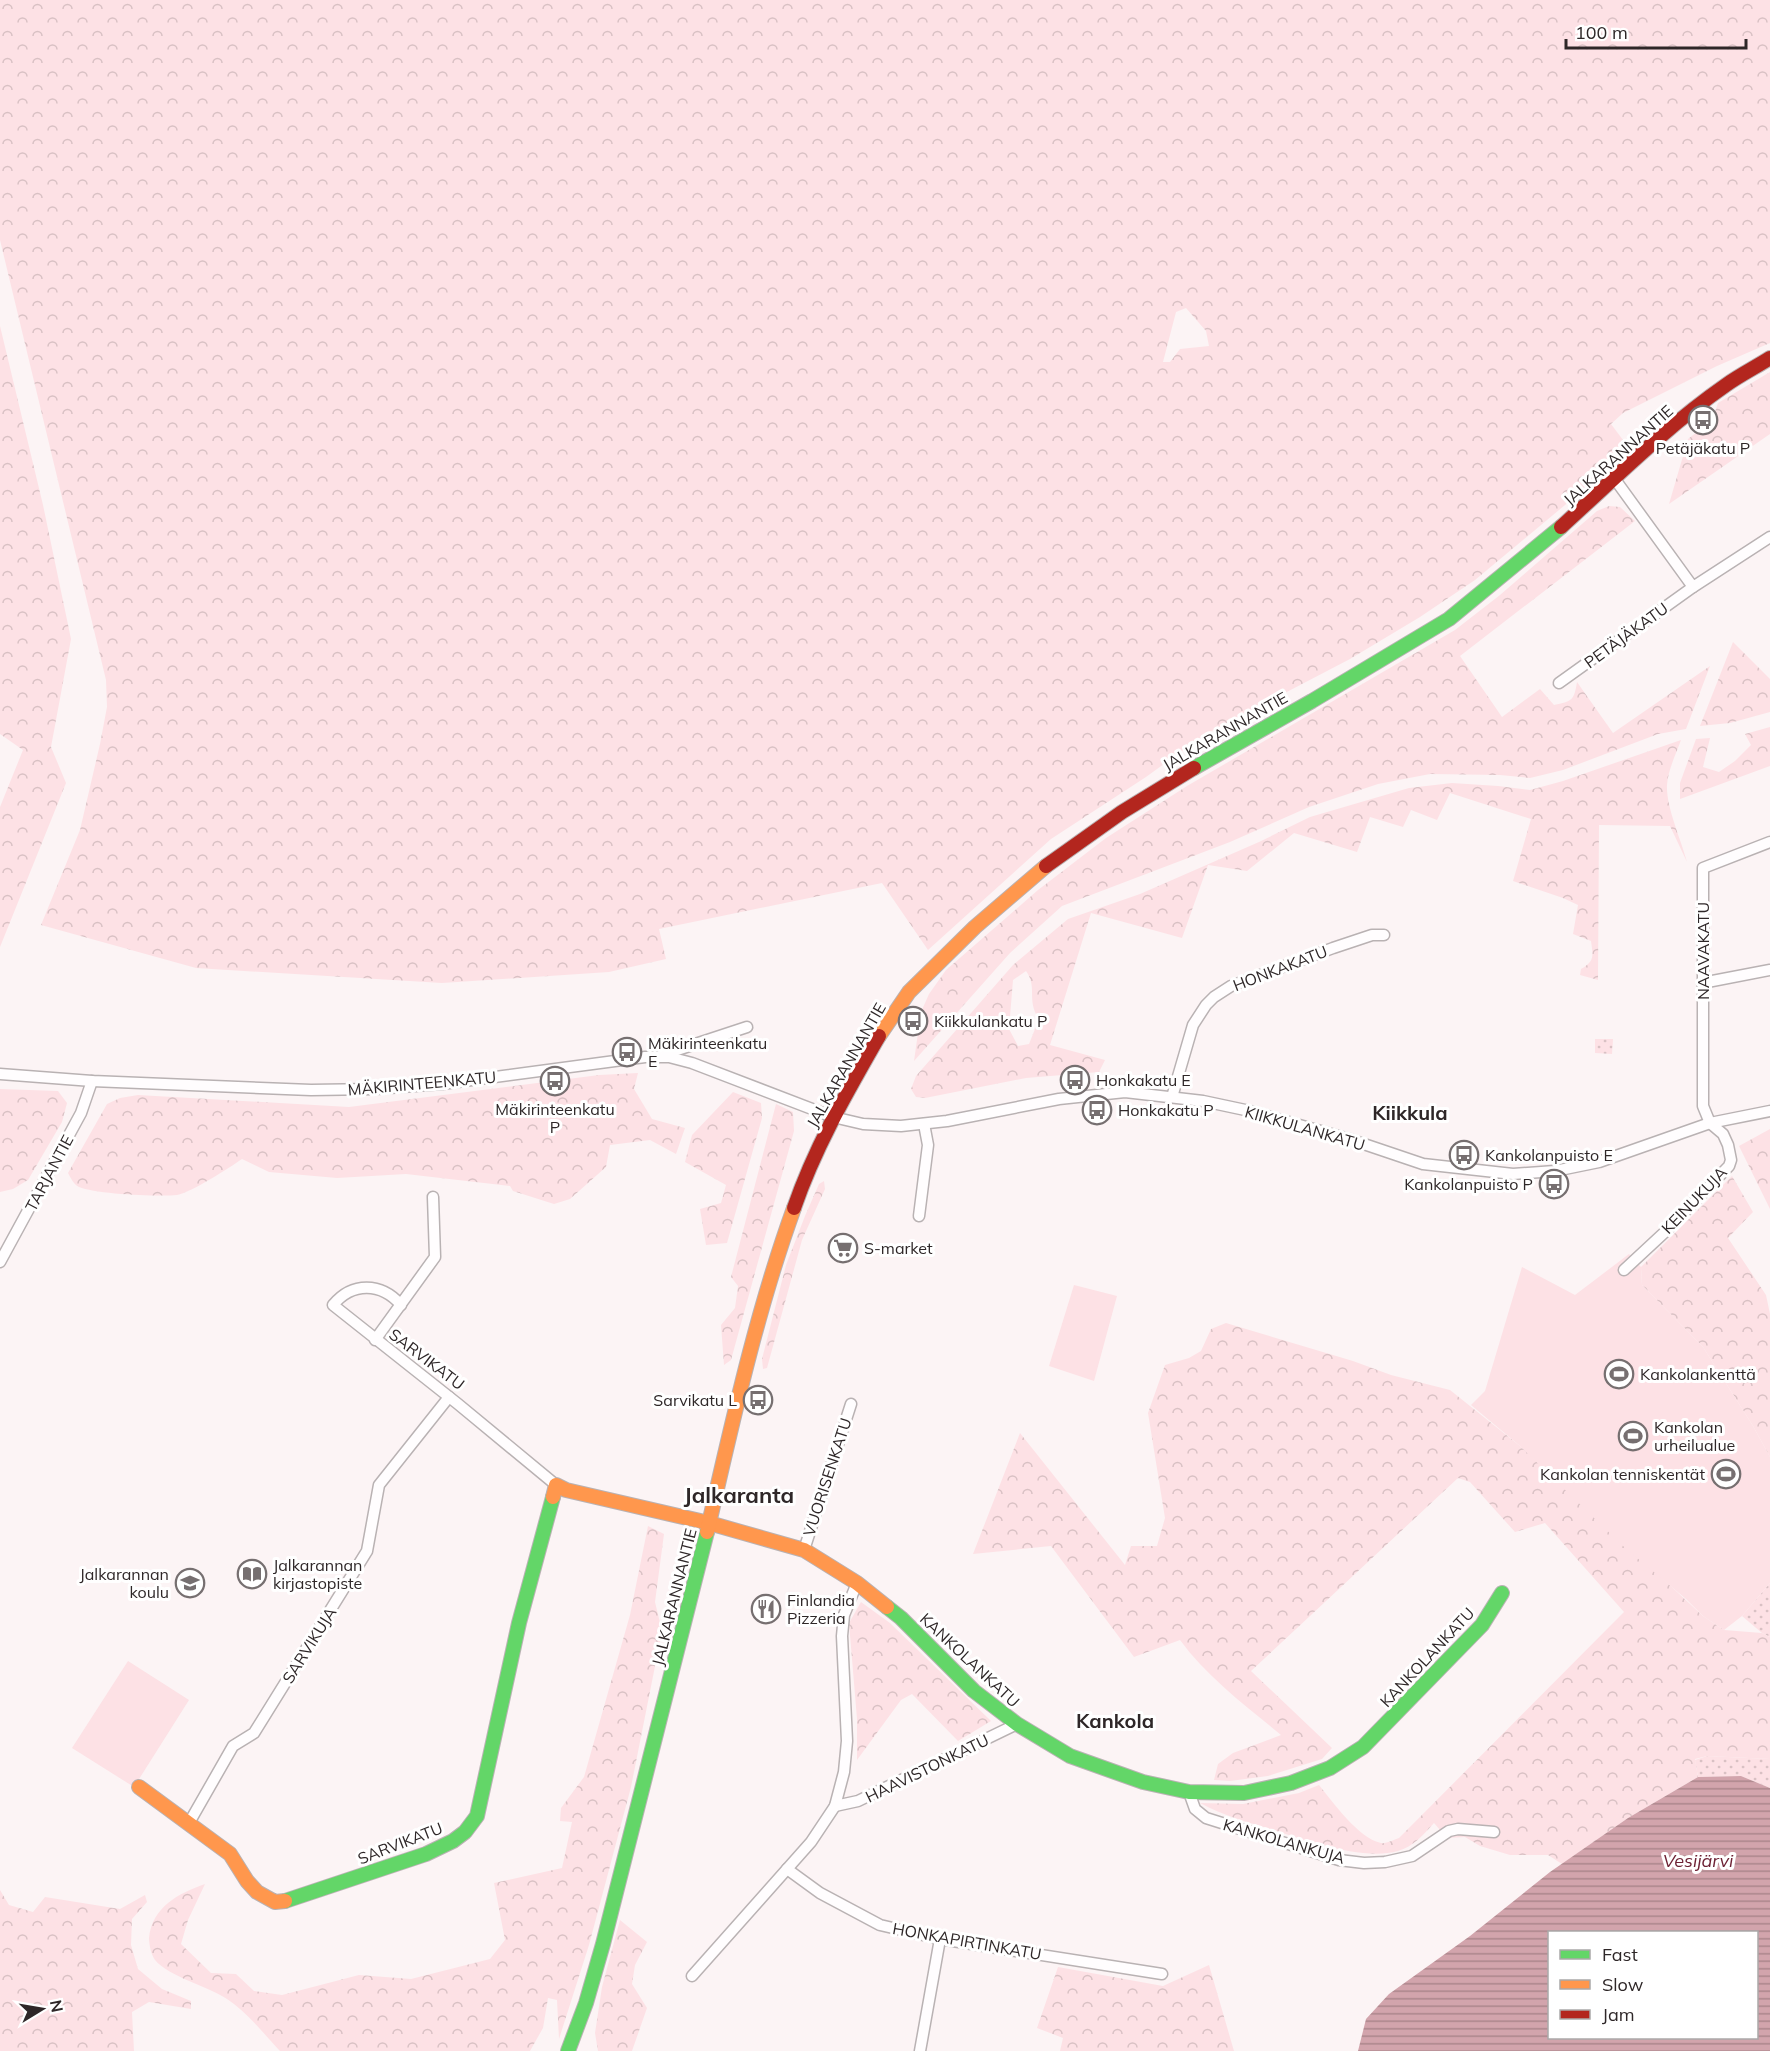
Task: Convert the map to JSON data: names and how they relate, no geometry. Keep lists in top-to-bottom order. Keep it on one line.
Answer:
{"streets":{"main road":["JALKARANNANTIE","SARVIKATU","KANKOLANKATU"],"street":["PETÄJÄKATU","NAAVAKATU","HONKAKATU","MÄKIRINTEENKATU","KIIKKULANKATU","TARJANTIE","KEINUKUJA","VUORISENKATU","SARVIKUJA","HAAVISTONKATU","KANKOLANKUJA","HONKAPIRTINKATU"]},"crossings":[["JALKARANNANTIE","MÄKIRINTEENKATU"],["JALKARANNANTIE","KIIKKULANKATU"],["JALKARANNANTIE","SARVIKATU"],["JALKARANNANTIE","KANKOLANKATU"],["NAAVAKATU","KEINUKUJA"],["HONKAKATU","KIIKKULANKATU"],["MÄKIRINTEENKATU","KIIKKULANKATU"],["MÄKIRINTEENKATU","TARJANTIE"],["KIIKKULANKATU","KEINUKUJA"],["SARVIKATU","SARVIKUJA"],["SARVIKATU","KANKOLANKATU"],["VUORISENKATU","KANKOLANKATU"],["KANKOLANKATU","HAAVISTONKATU"],["KANKOLANKATU","KANKOLANKUJA"]],"districts":["Kiikkula","Jalkaranta","Kankola"],"water":["Vesijärvi"],"places":{"bus stop":["Petäjäkatu P","Kiikkulankatu P","Mäkirinteenkatu E","Honkakatu E","Mäkirinteenkatu P","Honkakatu P","Kankolanpuisto E","Kankolanpuisto P","Sarvikatu L"],"supermarket":["S-market"],"sports":["Kankolankenttä","Kankolan urheilualue","Kankolan tenniskentät"],"library":["Jalkarannan kirjastopiste"],"school or university":["Jalkarannan koulu"],"restaurant":["Finlandia Pizzeria"]},"legend":["Fast","Slow","Jam"],"scale_bar":"100 m","north":"right"}
